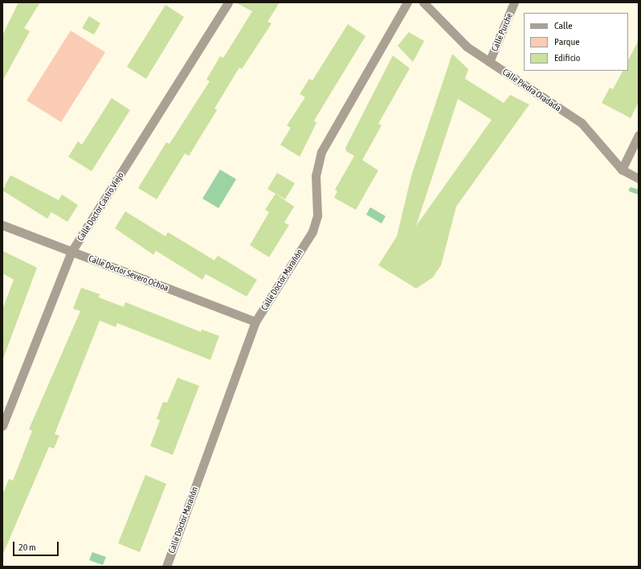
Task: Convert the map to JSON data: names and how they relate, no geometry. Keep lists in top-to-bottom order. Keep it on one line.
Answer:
{"streets":{"street":["Calle Purche","Calle Piedra Oradada","Calle Doctor Castro Viejo","Calle Doctor Severo Ochoa","Calle Doctor Marañón"]},"crossings":[["Calle Purche","Calle Piedra Oradada"],["Calle Doctor Castro Viejo","Calle Doctor Severo Ochoa"],["Calle Doctor Severo Ochoa","Calle Doctor Marañón"]],"legend":["Calle","Parque","Edificio"],"scale_bar":"20 m"}
